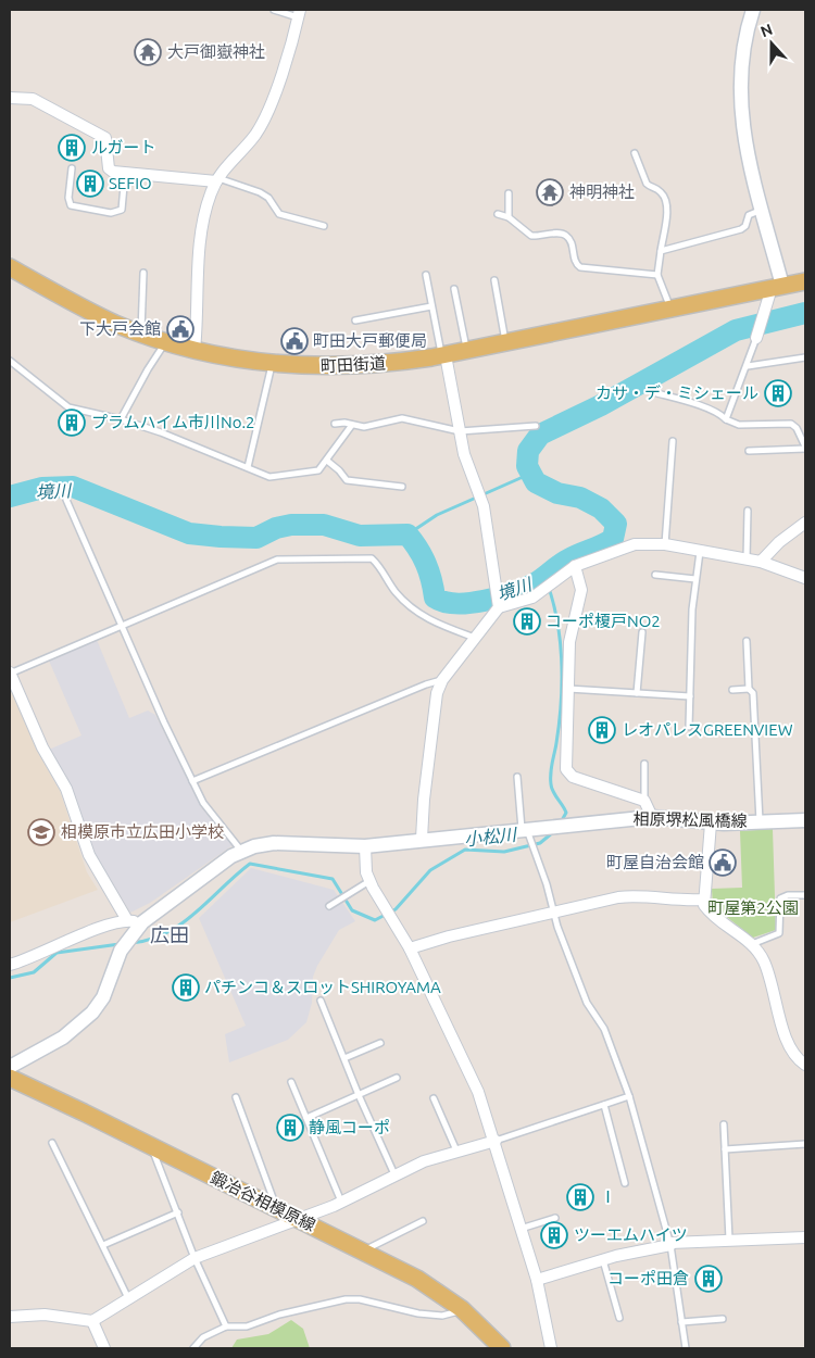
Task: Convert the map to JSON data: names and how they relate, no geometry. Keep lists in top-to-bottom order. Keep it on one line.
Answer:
{"streets":{"main road":["町田街道","鍛冶谷相模原線"],"street":["相原堺松風橋線"]},"districts":["広田"],"water":["境川","小松川"],"parks":["町屋第2公園"],"places":{"temple":["大戸御嶽神社","神明神社"],"building":["ルガート","SEFIO","カサ・デ・ミシェール","プラムハイム市川No.2","コーポ榎戸NO2","レオパレスGREENVIEW","パチンコ＆スロットSHIROYAMA","静風コーポ","Ⅰ","ツーエムハイツ","コーポ田倉"],"public building":["下大戸会館","町田大戸郵便局","町屋自治会館"],"school or university":["相模原市立広田小学校"]},"north":"top"}
